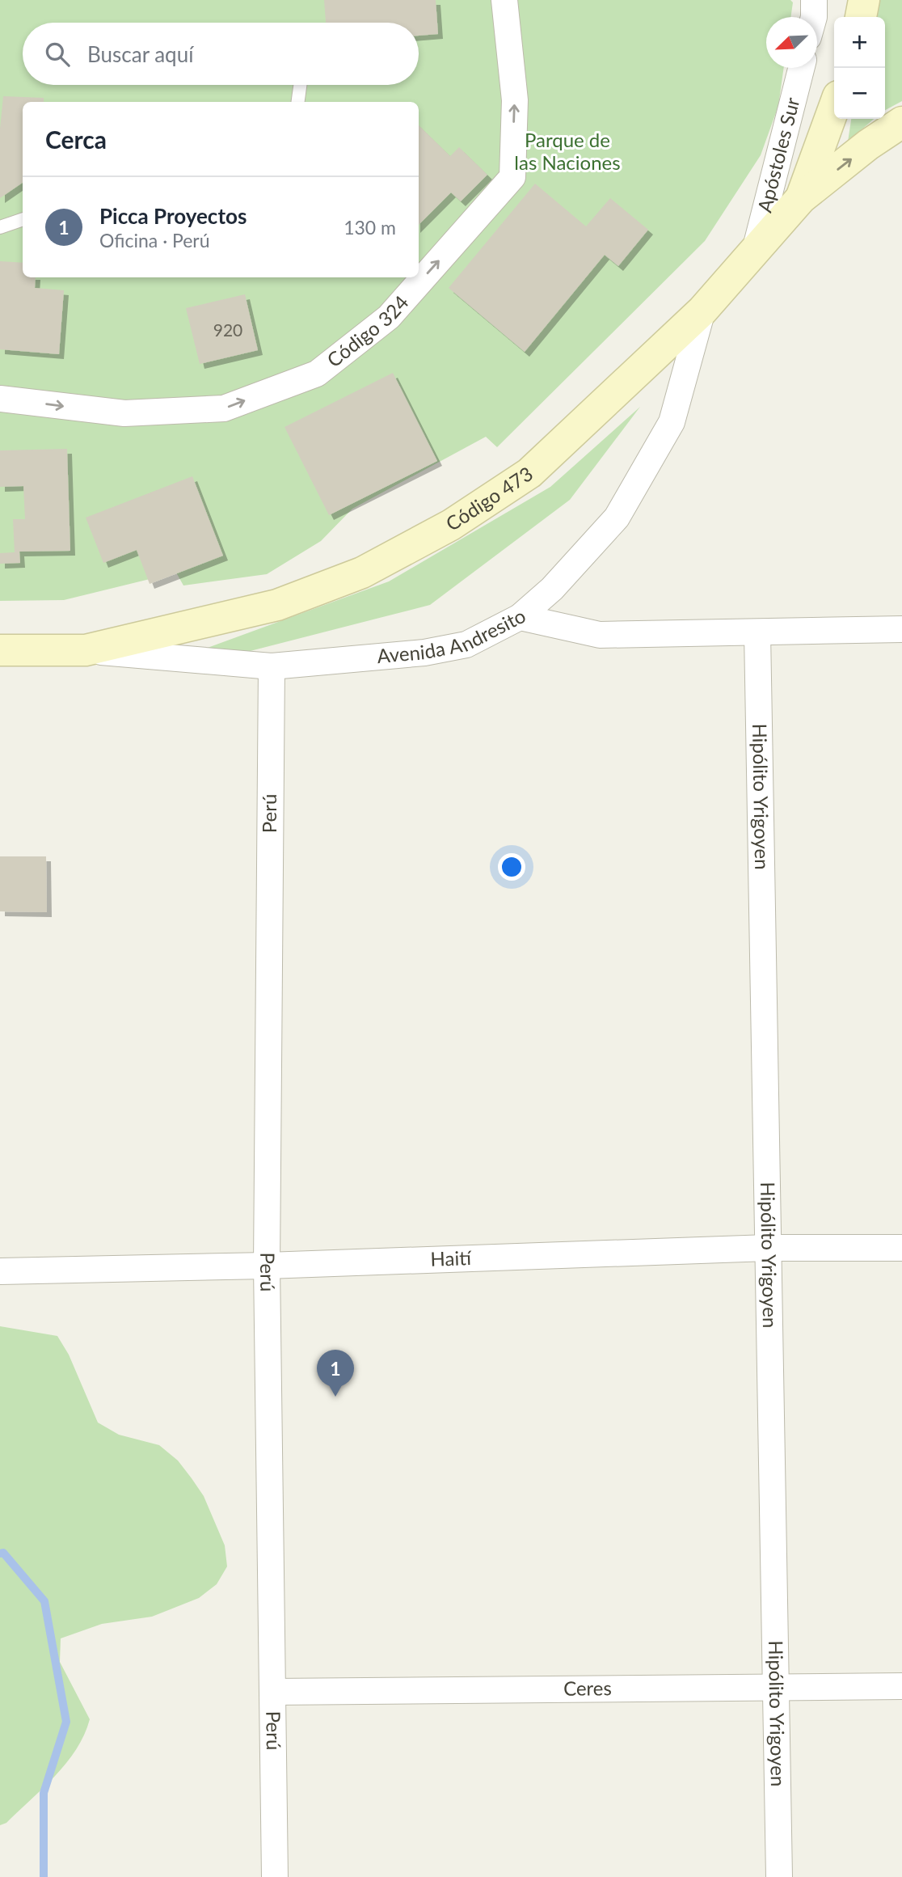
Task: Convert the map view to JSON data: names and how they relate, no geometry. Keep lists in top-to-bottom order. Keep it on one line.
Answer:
{"streets":{"main road":["Código 473","Avenida Andresito"],"street":["Apóstoles Sur","Código 324","Hipólito Yrigoyen","Perú","Haití","Ceres"]},"crossings":[["Apóstoles Sur","Código 473"],["Código 473","Avenida Andresito"],["Avenida Andresito","Hipólito Yrigoyen"],["Avenida Andresito","Perú"],["Hipólito Yrigoyen","Haití"],["Hipólito Yrigoyen","Ceres"],["Perú","Haití"],["Perú","Ceres"]],"one_way":["Código 324"],"parks":["Parque de las Naciones"],"house_numbers":["920"],"north":"bottom left","page":{"map_buttons":["+","−"],"search":"Buscar aquí","heading":"Cerca","list":[{"mark":"1","name":"Picca Proyectos","note":"Oficina · Perú","value":"130 m"}],"pins":"1"}}
